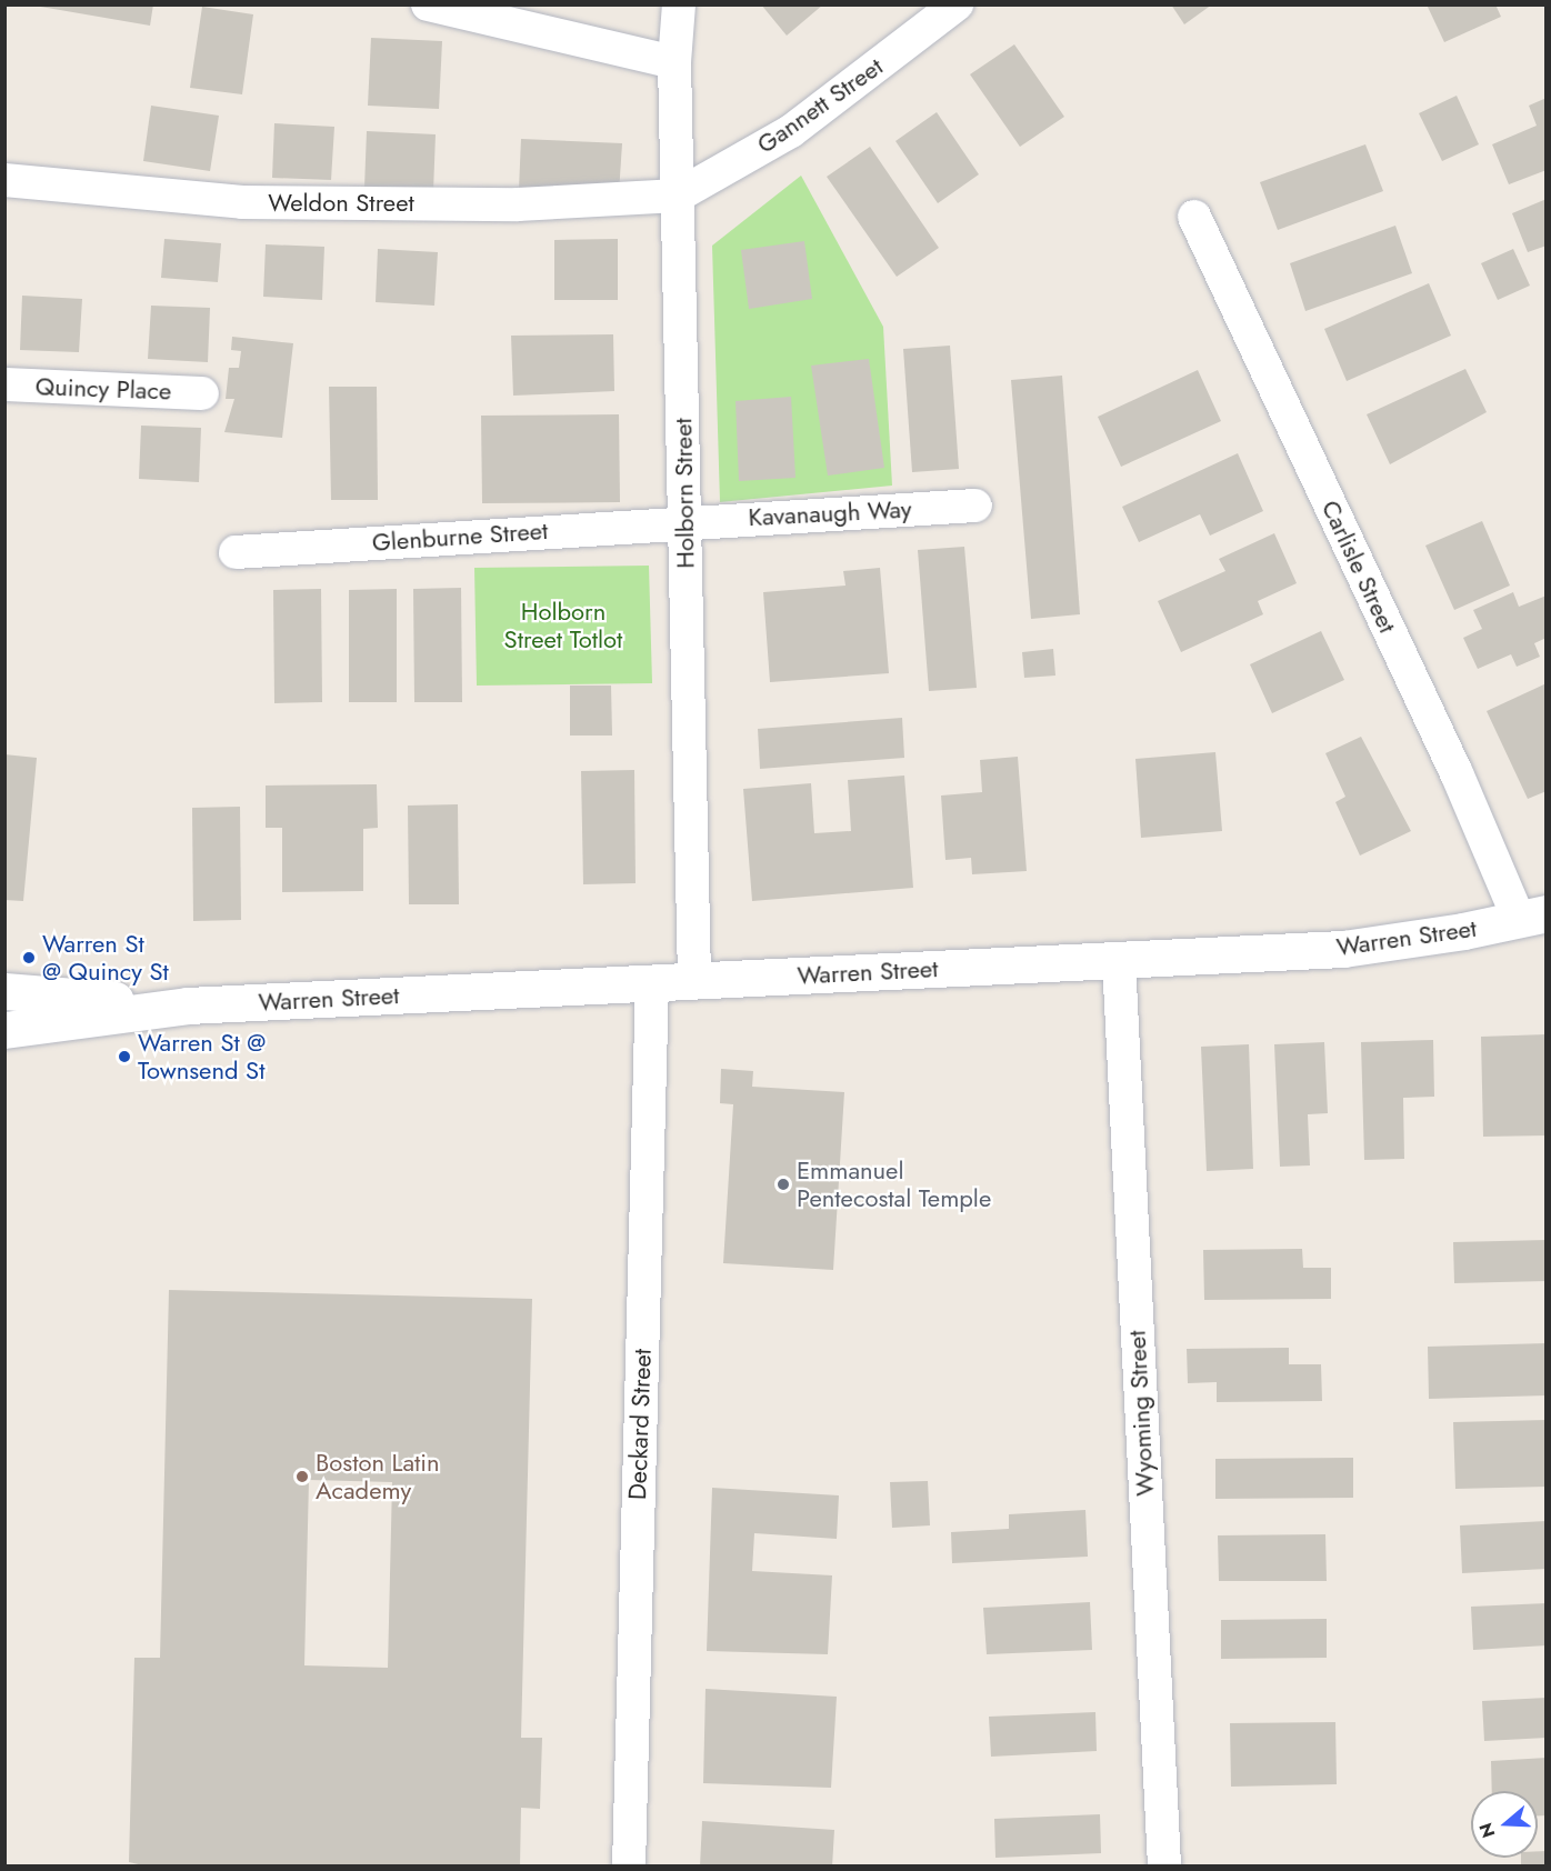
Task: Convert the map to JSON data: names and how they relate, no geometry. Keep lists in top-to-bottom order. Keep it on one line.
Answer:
{"streets":{"main road":["Warren Street"],"street":["Gannett Street","Weldon Street","Quincy Place","Holborn Street","Kavanaugh Way","Glenburne Street","Carlisle Street","Wyoming Street","Deckard Street"]},"crossings":[["Gannett Street","Weldon Street"],["Gannett Street","Holborn Street"],["Weldon Street","Holborn Street"],["Holborn Street","Kavanaugh Way"],["Holborn Street","Glenburne Street"],["Holborn Street","Warren Street"],["Kavanaugh Way","Glenburne Street"],["Carlisle Street","Warren Street"],["Warren Street","Wyoming Street"],["Warren Street","Deckard Street"]],"parks":["Holborn Street Totlot"],"places":["Warren St @ Quincy St","Warren St @ Townsend St","Emmanuel Pentecostal Temple","Boston Latin Academy"],"north":"left"}
